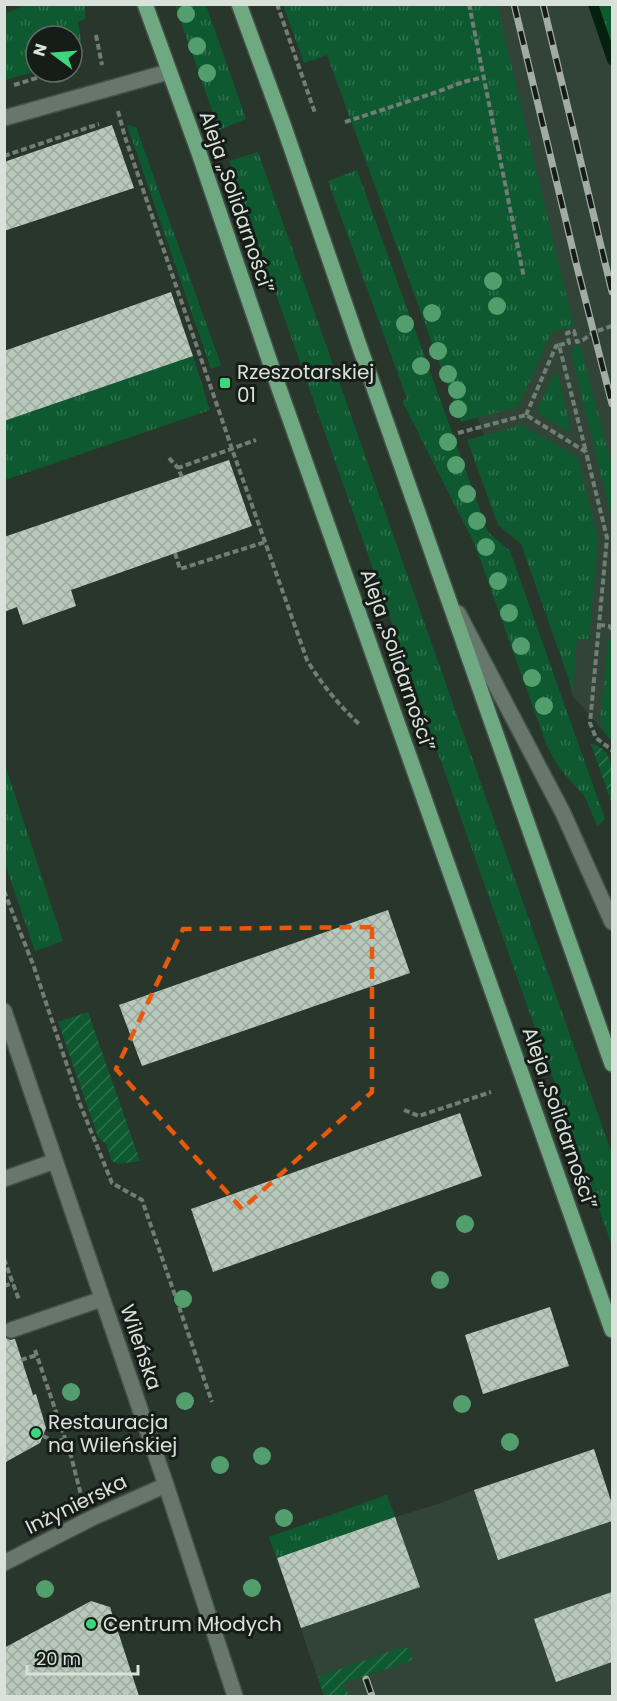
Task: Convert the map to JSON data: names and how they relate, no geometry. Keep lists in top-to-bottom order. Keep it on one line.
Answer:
{"streets":{"main road":["Aleja „Solidarności”"],"street":["Wileńska","Inżynierska"]},"crossings":[["Wileńska","Inżynierska"]],"places":{"transit":["Rzeszotarskiej 01"],"other":["Restauracja na Wileńskiej","Centrum Młodych"]},"scale_bar":"20 m","north":"left"}
